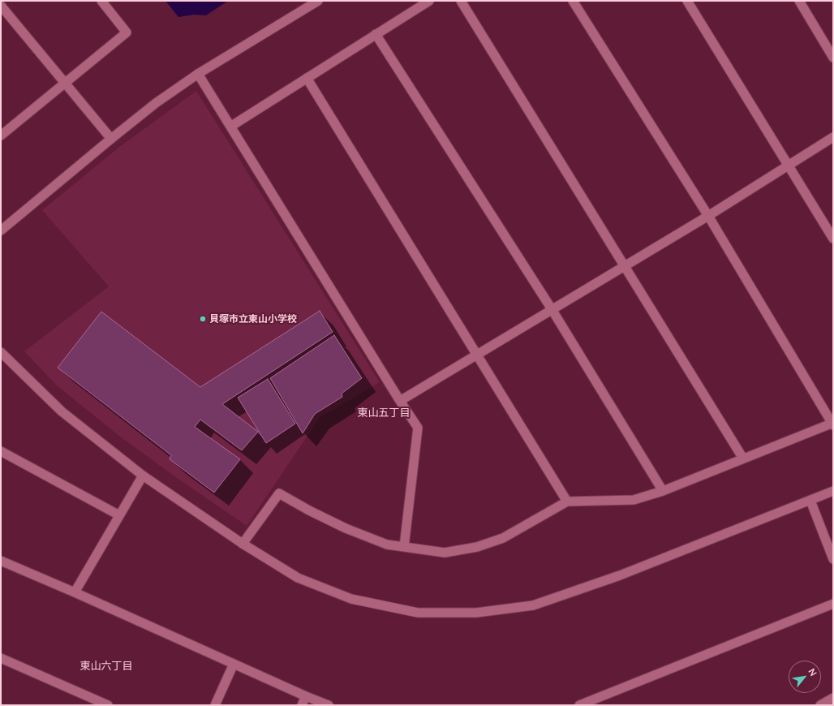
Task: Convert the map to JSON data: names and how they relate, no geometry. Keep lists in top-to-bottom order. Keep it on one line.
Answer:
{"districts":["東山五丁目","東山六丁目"],"places":["貝塚市立東山小学校"],"north":"top right"}
